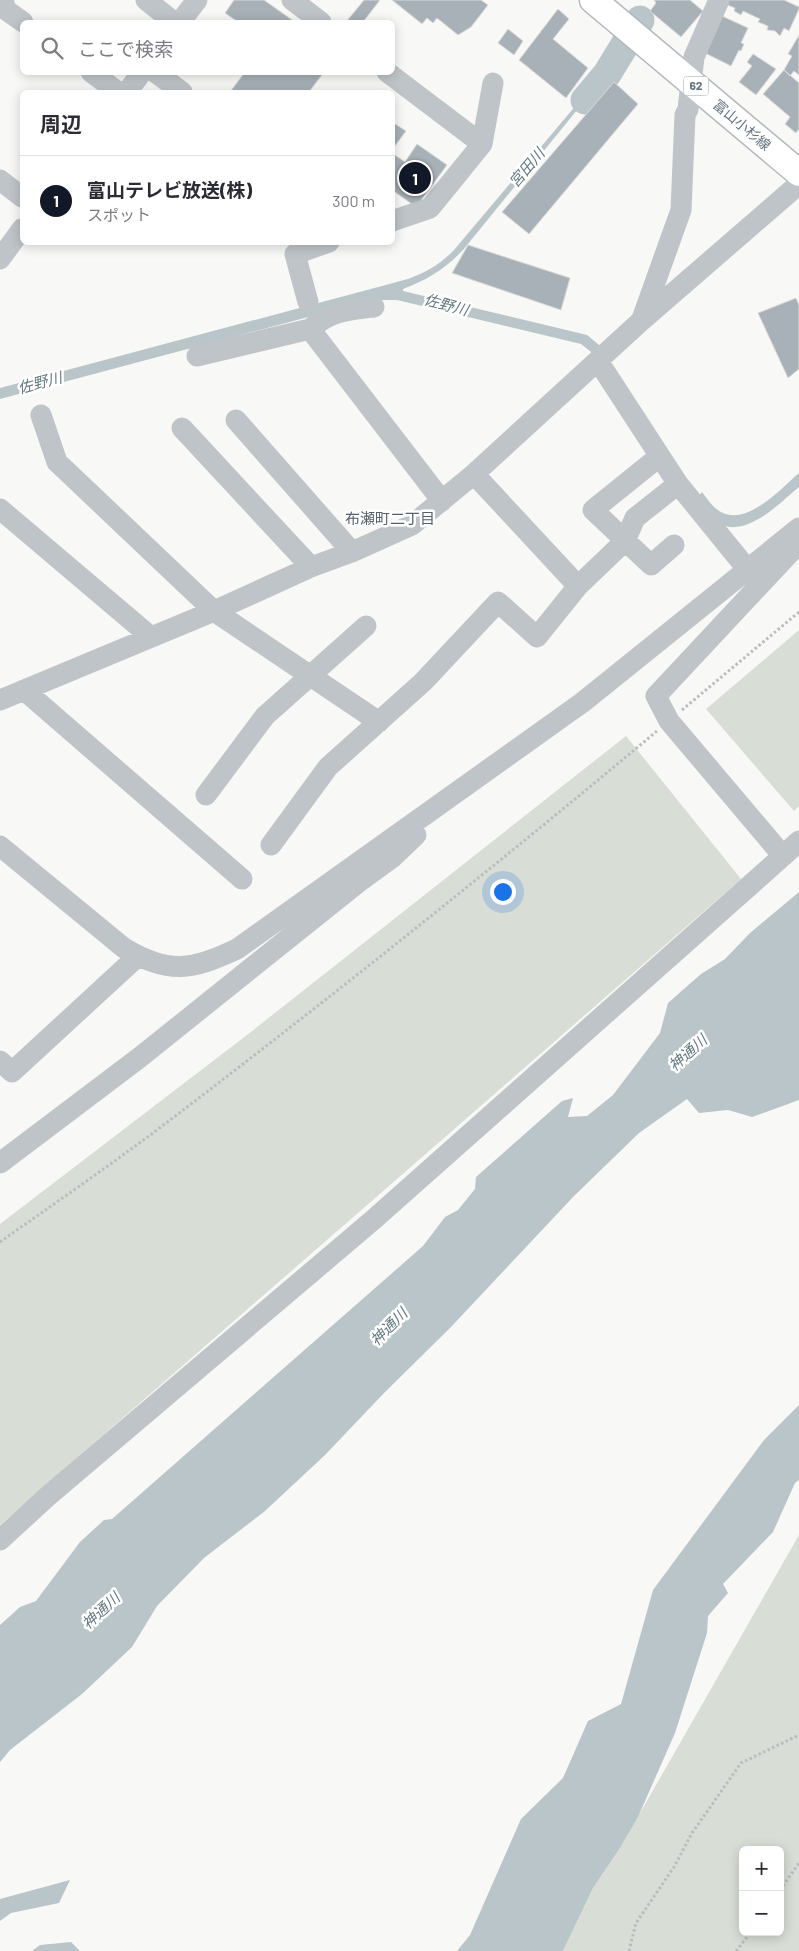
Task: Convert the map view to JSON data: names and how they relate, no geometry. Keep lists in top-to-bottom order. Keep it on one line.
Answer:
{"streets":{"main road":["62","富山小杉線"]},"districts":["布瀬町二丁目"],"water":["宮田川","佐野川","神通川"],"page":{"search":"ここで検索","heading":"周辺","list":[{"mark":"1","name":"富山テレビ放送(株)","note":"スポット","value":"300 m"}],"pins":"1","map_buttons":["+","−"]}}
